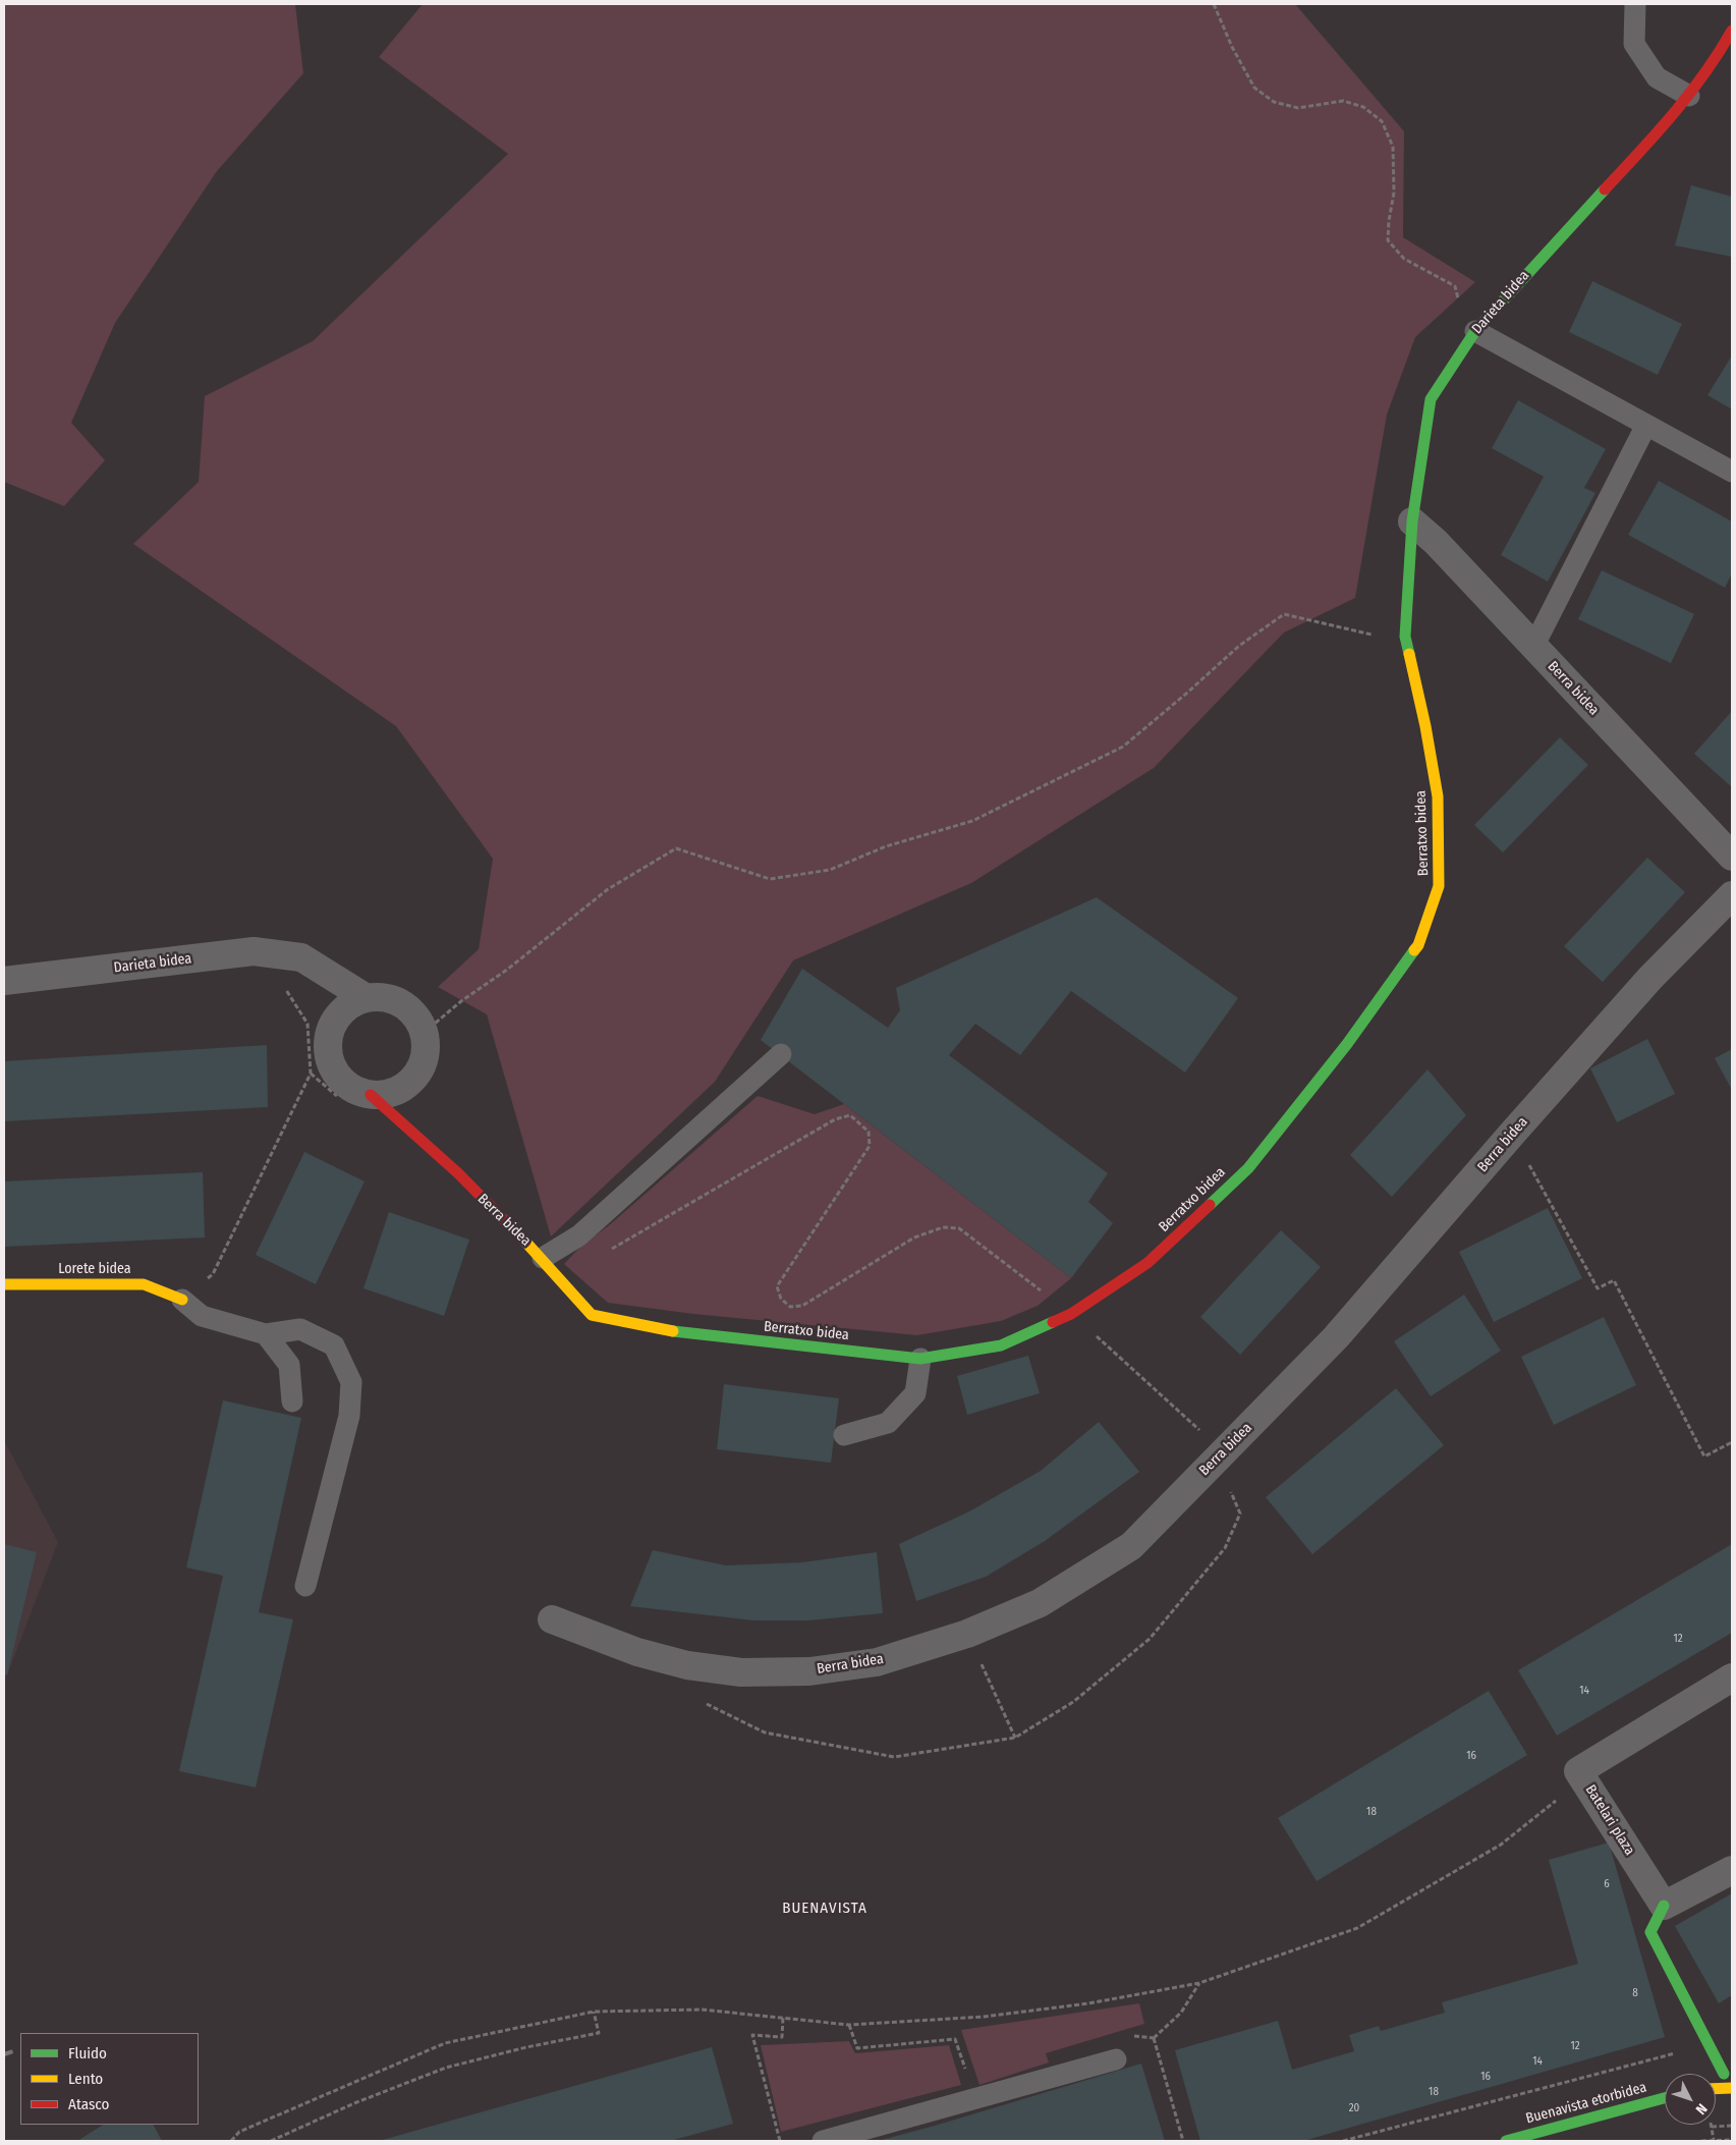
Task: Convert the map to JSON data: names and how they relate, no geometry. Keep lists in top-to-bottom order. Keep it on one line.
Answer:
{"streets":{"street":["Darieta bidea","Berra bidea","Berratxo bidea","Lorete bidea","Batelari plaza","Buenavista etorbidea"]},"crossings":[["Darieta bidea","Berra bidea"],["Darieta bidea","Berratxo bidea"],["Berra bidea","Berratxo bidea"]],"districts":["BUENAVISTA"],"house_numbers":["12","14","16","18","6","8","12","14","16","18","20"],"legend":["Fluido","Lento","Atasco"],"north":"bottom right"}
